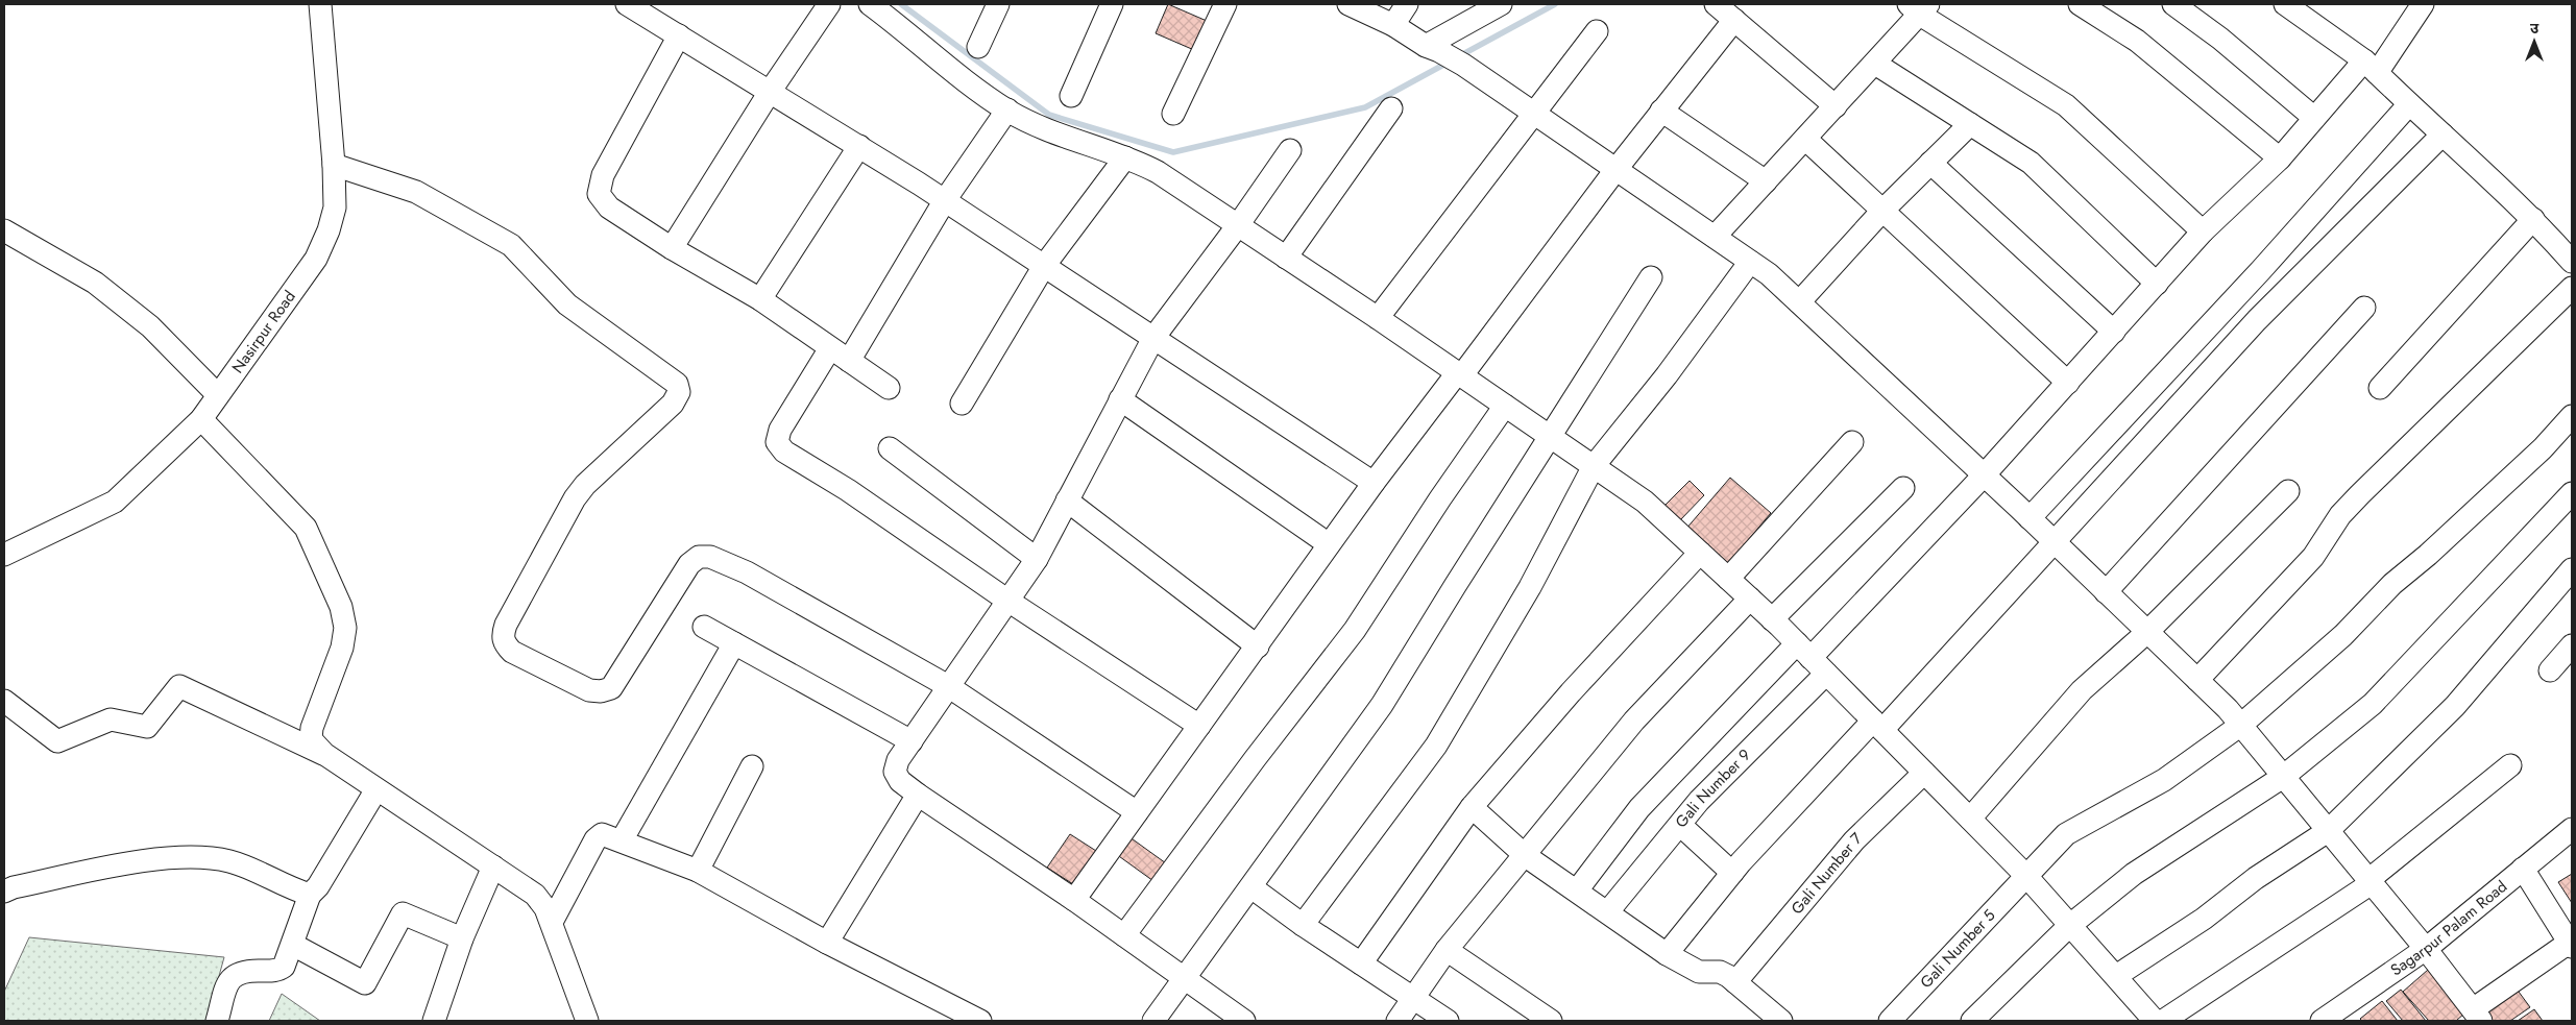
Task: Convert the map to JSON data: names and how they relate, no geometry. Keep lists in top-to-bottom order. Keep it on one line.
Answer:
{"streets":{"street":["Nasirpur Road","Gali Number 9","Gali Number 7","Sagarpur Palam Road","Gali Number 5"]},"north":"top"}
